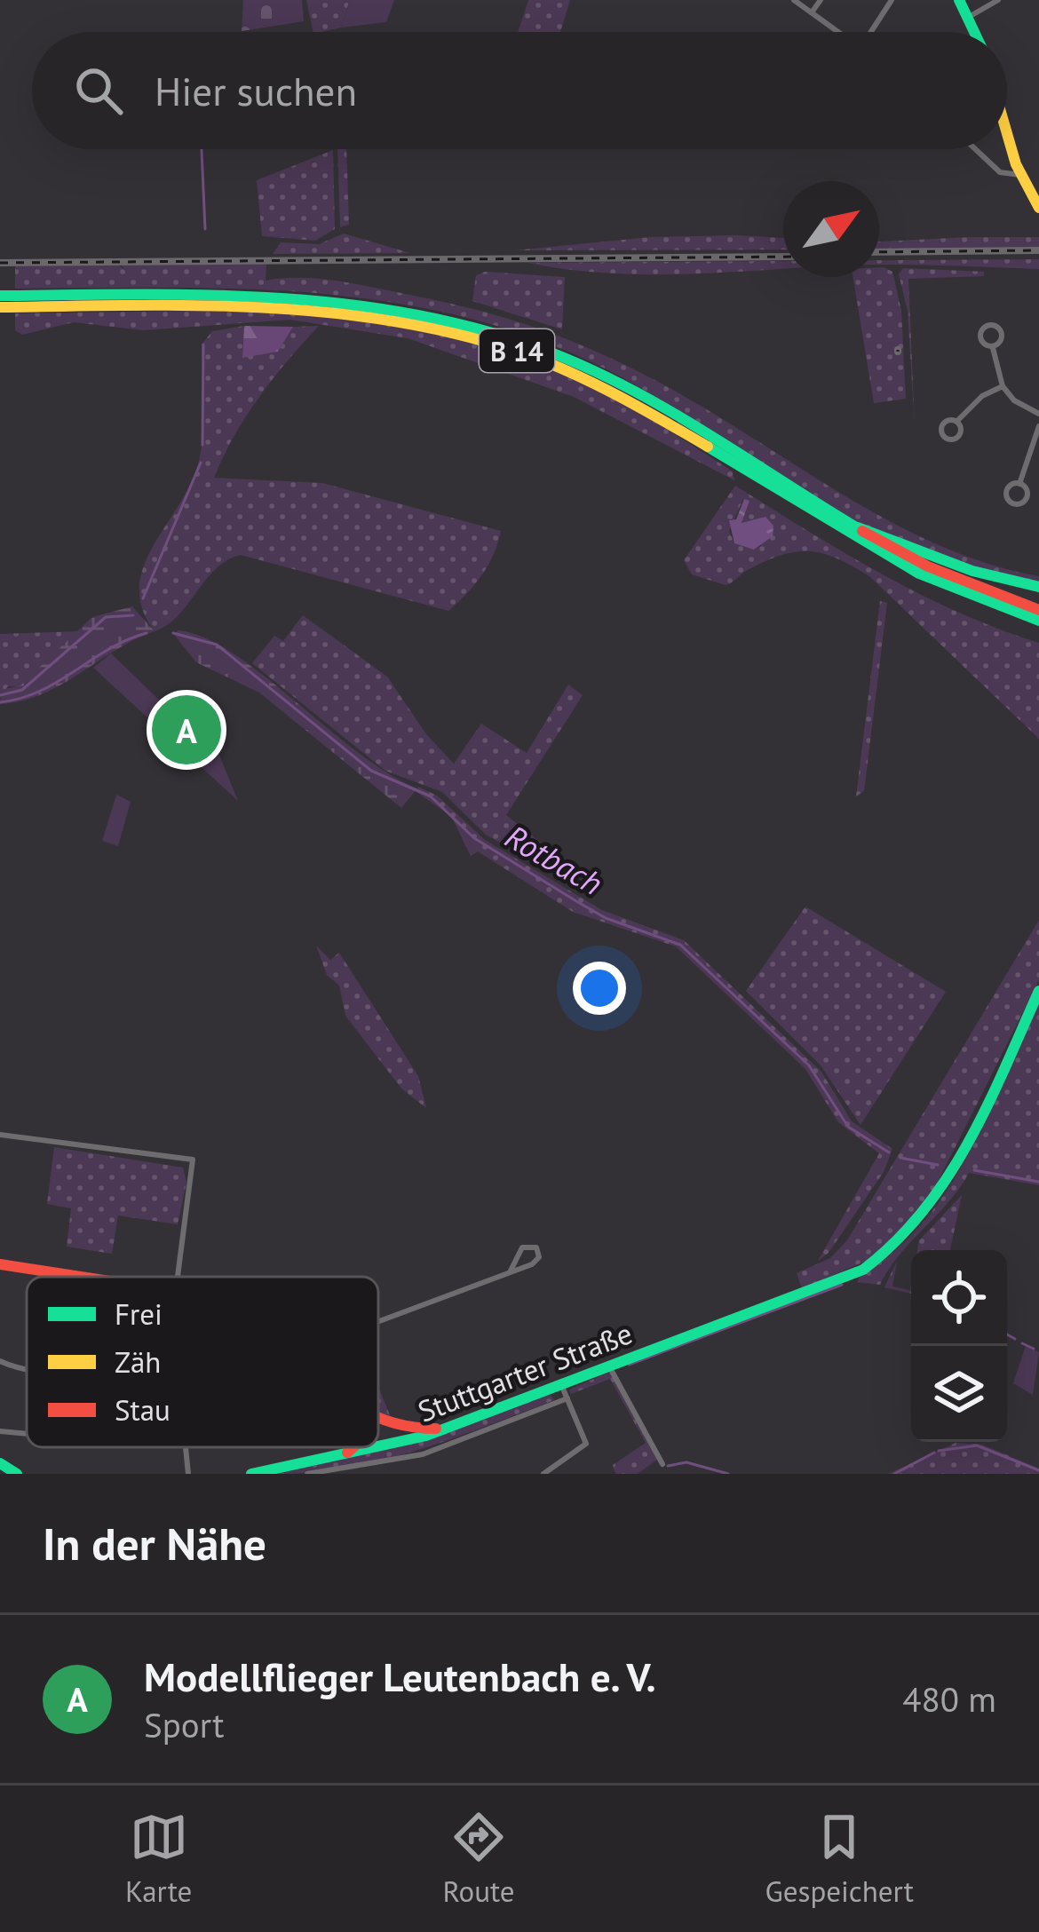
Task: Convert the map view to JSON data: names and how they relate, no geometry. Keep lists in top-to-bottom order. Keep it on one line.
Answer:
{"streets":{"main road":["B 14","Stuttgarter Straße"]},"water":["Rotbach"],"legend":["Frei","Zäh","Stau"],"north":"top right","page":{"search":"Hier suchen","pins":"A","heading":"In der Nähe","list":[{"mark":"A","name":"Modellflieger Leutenbach e. V.","note":"Sport","value":"480 m"}],"nav":["Karte","Route","Gespeichert"]}}
